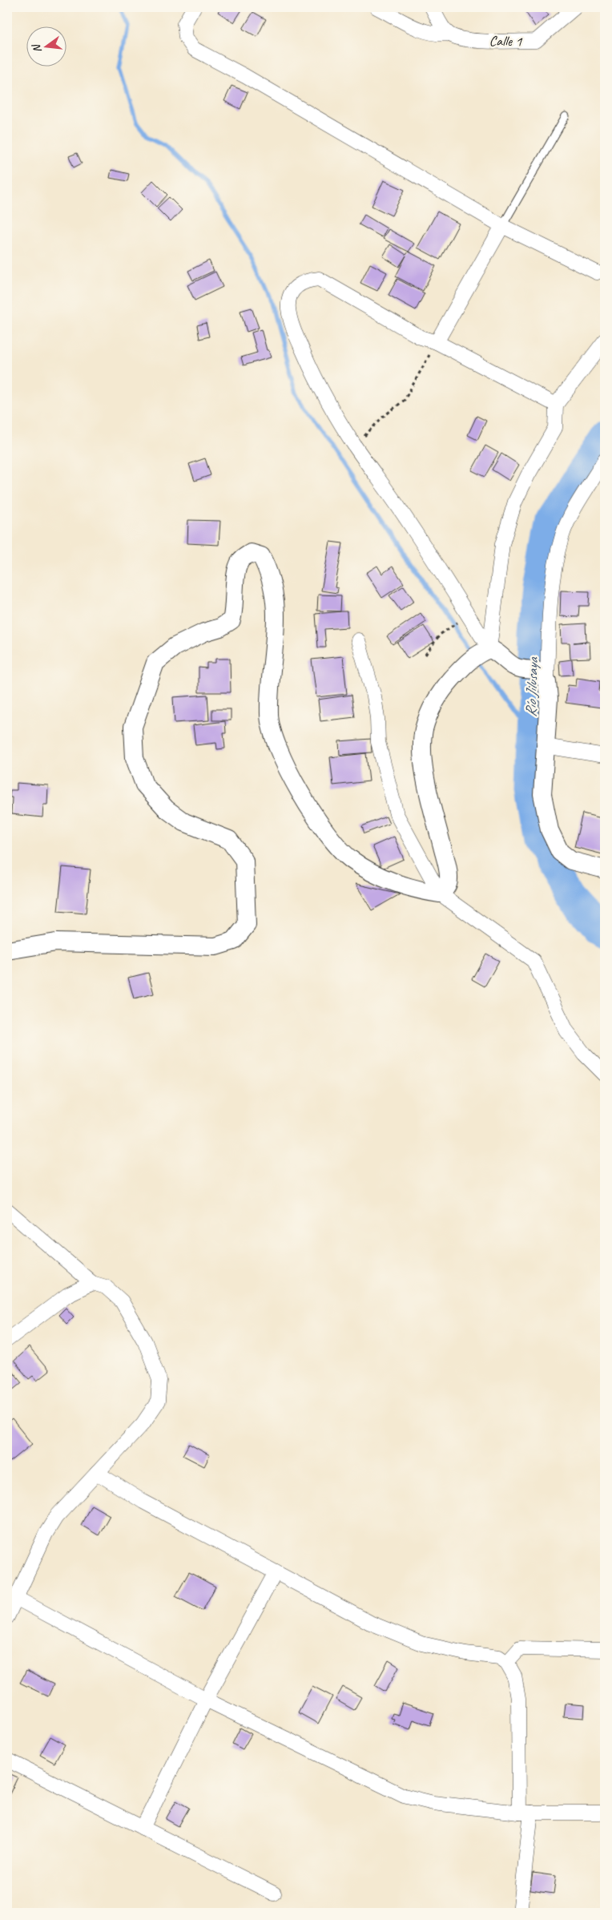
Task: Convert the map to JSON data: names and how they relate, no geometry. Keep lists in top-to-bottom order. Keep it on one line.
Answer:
{"streets":{"street":["Calle 1"]},"water":["Río Jilusaya"],"north":"left"}
